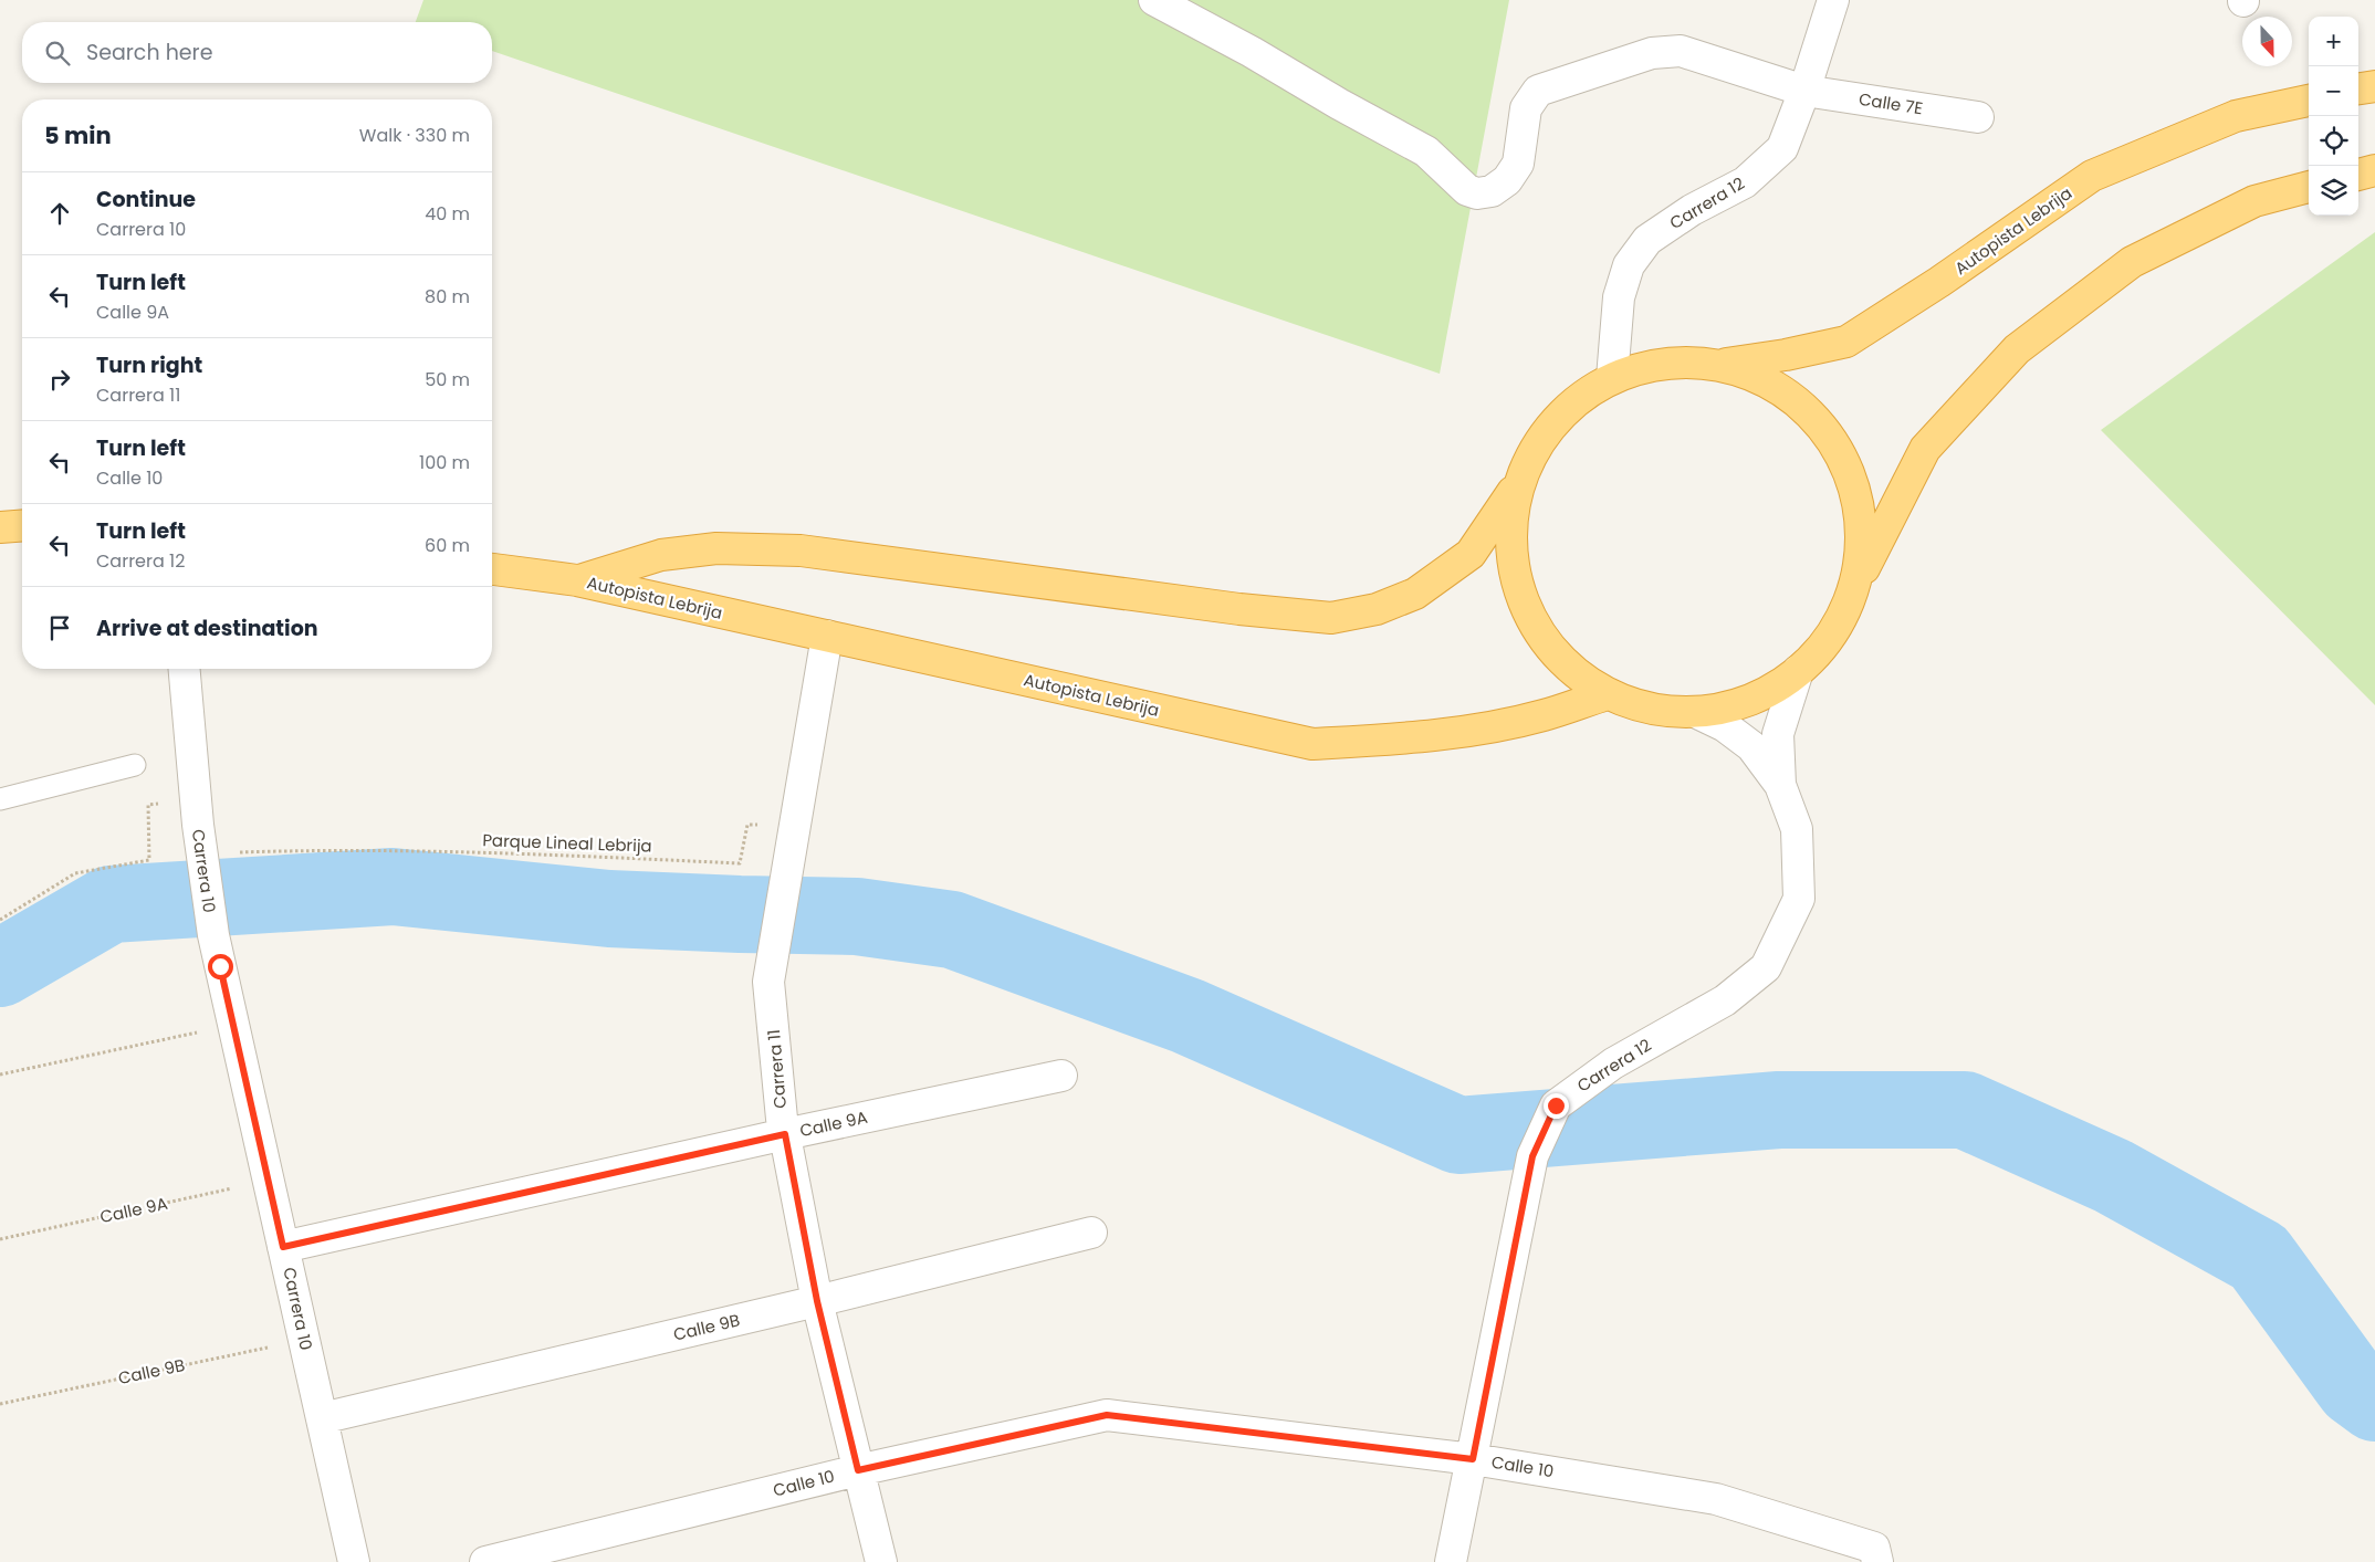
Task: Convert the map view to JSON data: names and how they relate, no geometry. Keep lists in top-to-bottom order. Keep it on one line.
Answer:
{"streets":{"highway":["Autopista Lebrija"],"street":["Calle 7E","Carrera 12","Carrera 10","Carrera 11","Calle 9A","Calle 9B","Calle 10"],"path":["Parque Lineal Lebrija"]},"crossings":[["Calle 7E","Carrera 12"],["Carrera 12","Calle 10"],["Autopista Lebrija","Carrera 11"],["Parque Lineal Lebrija","Carrera 11"],["Carrera 10","Calle 9A"],["Carrera 10","Calle 9B"],["Carrera 11","Calle 9A"],["Carrera 11","Calle 9B"],["Carrera 11","Calle 10"]],"north":"bottom","page":{"map_buttons":["+","−"],"search":"Search here","heading":["5 min","Walk · 330 m"],"list":[["Continue","Carrera 10","40 m"],["Turn left","Calle 9A","80 m"],["Turn right","Carrera 11","50 m"],["Turn left","Calle 10","100 m"],["Turn left","Carrera 12","60 m"],"Arrive at destination"]}}
